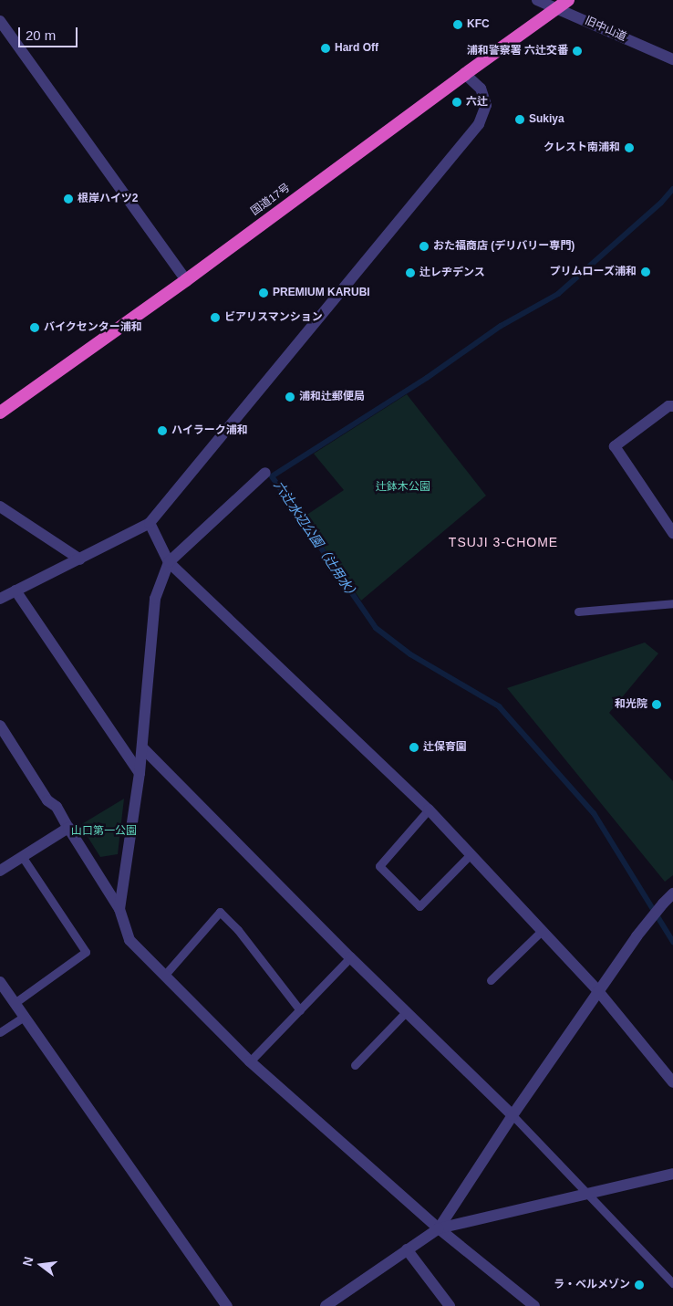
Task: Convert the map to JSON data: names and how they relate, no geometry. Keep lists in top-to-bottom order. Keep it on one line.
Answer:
{"streets":{"highway":["国道17号"],"street":["旧中山道"]},"crossings":[["旧中山道","国道17号"]],"districts":["TSUJI 3-CHOME"],"water":["六辻水辺公園（辻用水）"],"parks":["辻鉢木公園","山口第一公園"],"places":["KFC","Hard Off","浦和警察署 六辻交番","六辻","Sukiya","クレスト南浦和","根岸ハイツ2","おた福商店 (デリバリー専門)","プリムローズ浦和","辻レヂデンス","PREMIUM KARUBI","ビアリスマンション","バイクセンター浦和","浦和辻郵便局","ハイラーク浦和","和光院","辻保育園","ラ・ベルメゾン"],"scale_bar":"20 m","north":"left"}
